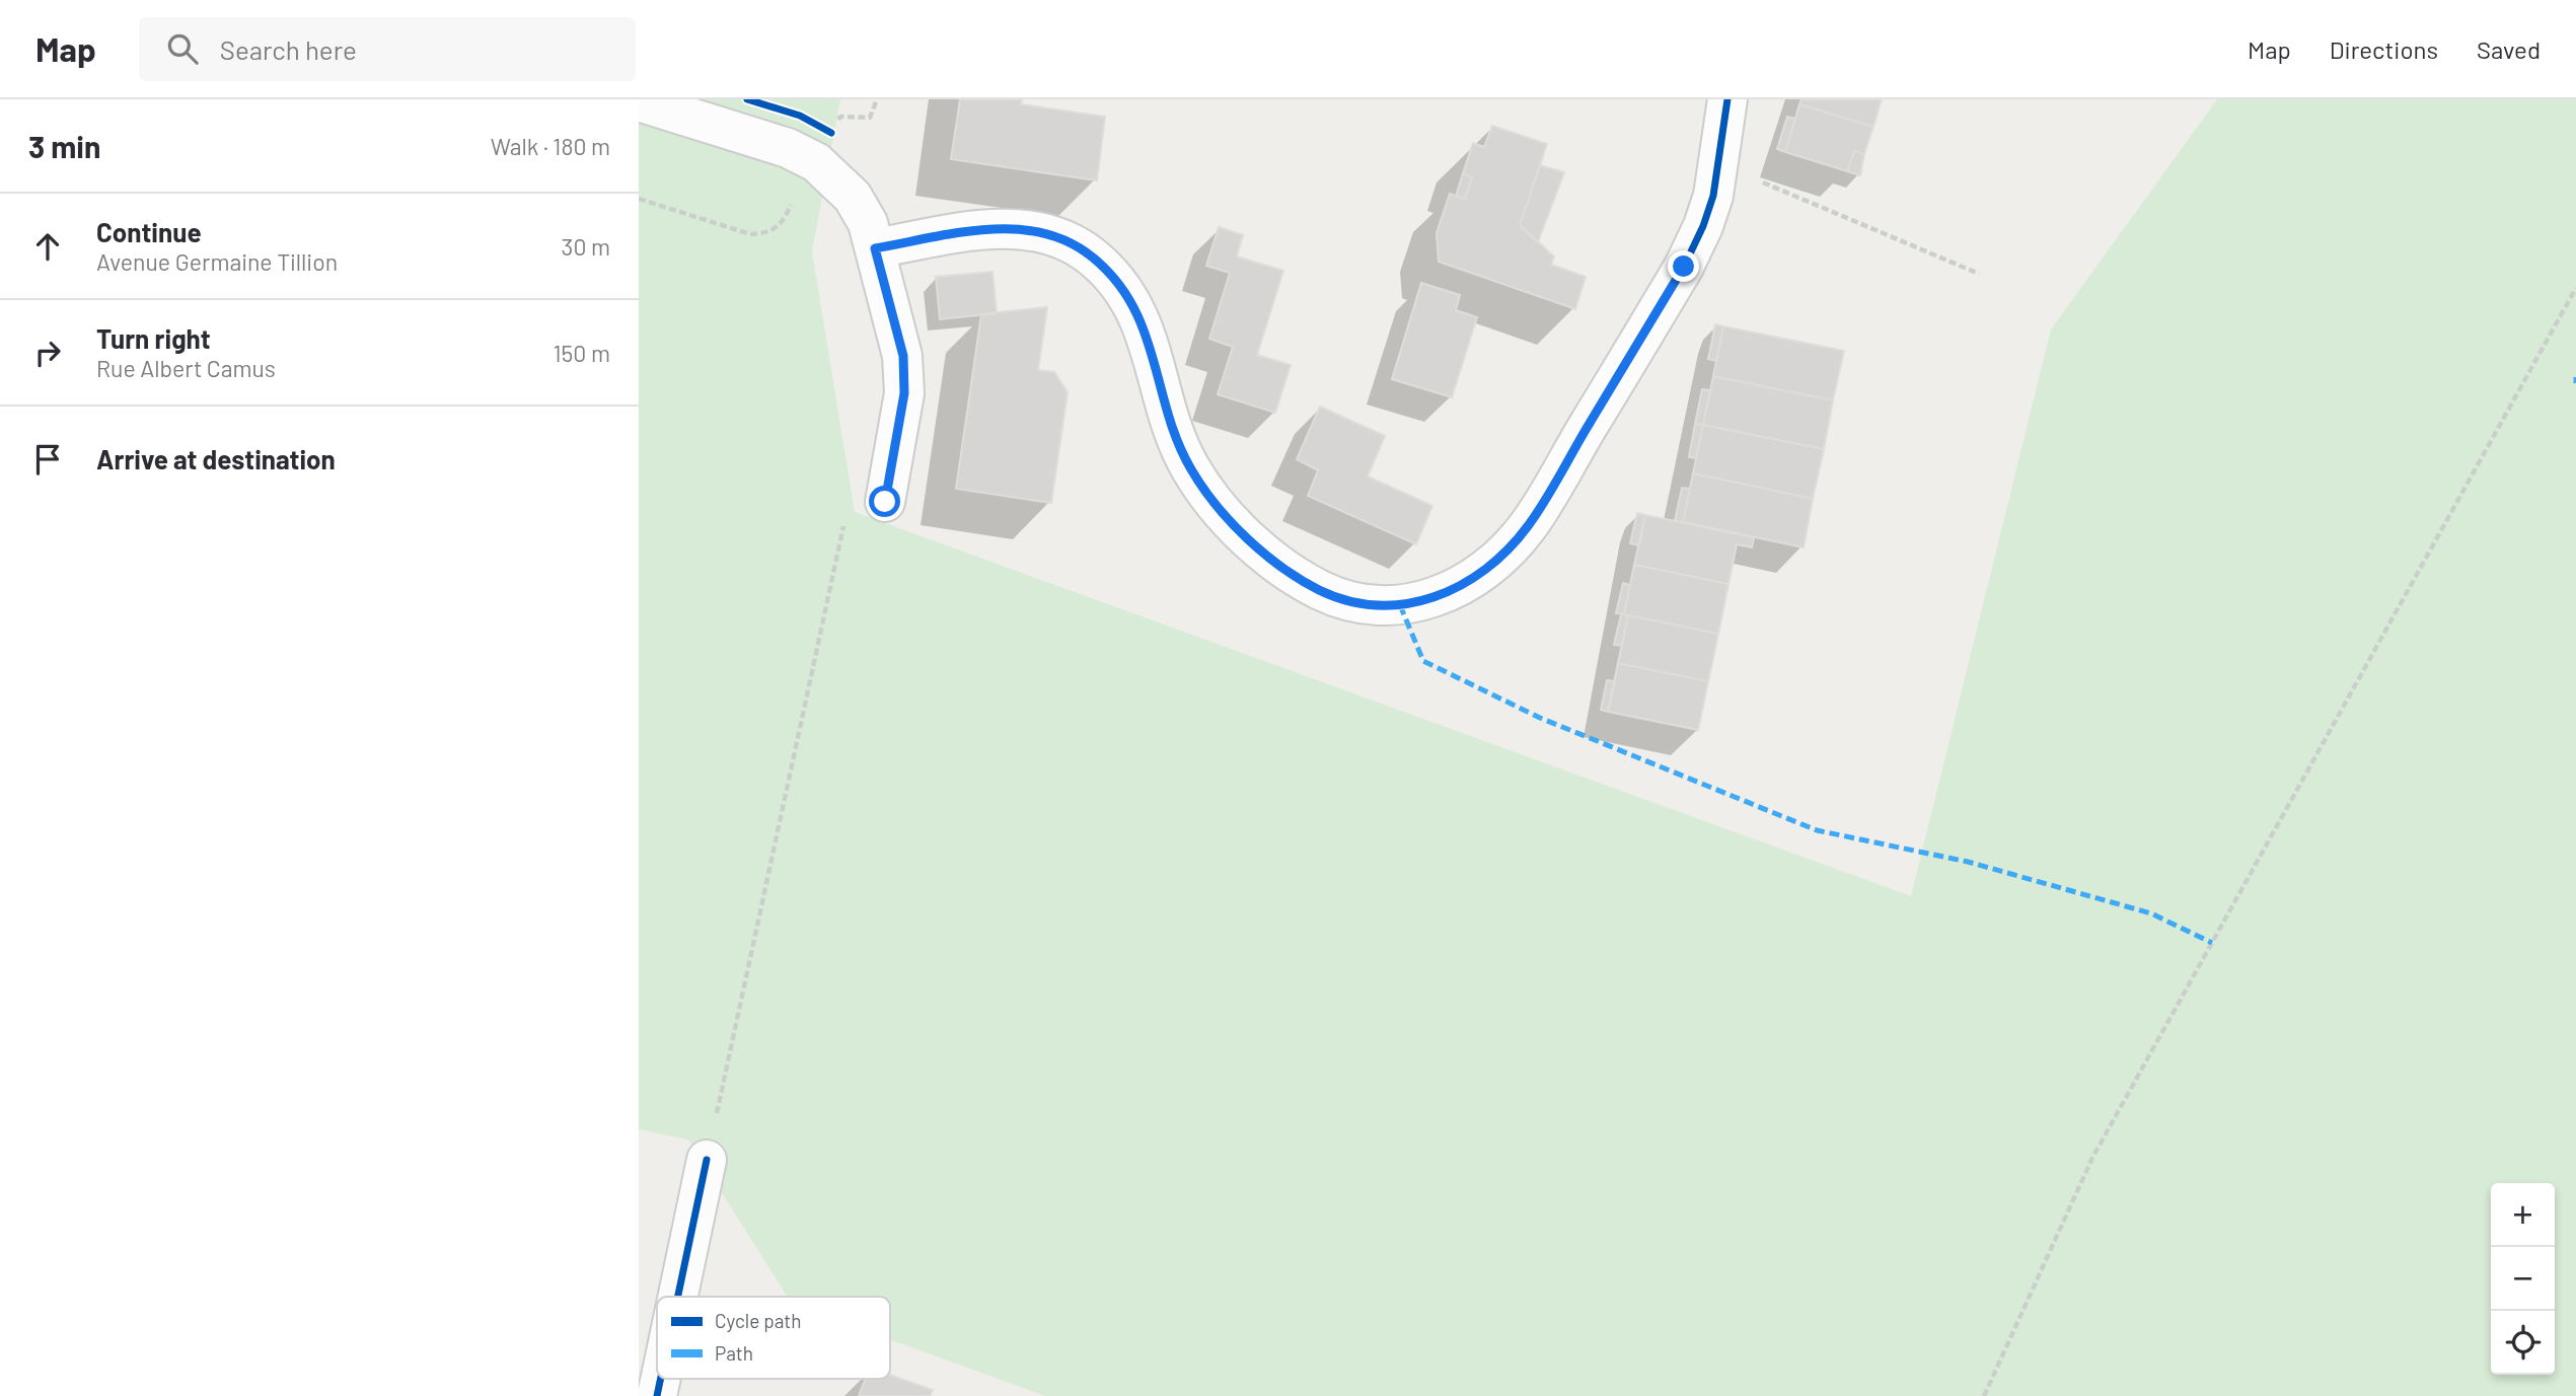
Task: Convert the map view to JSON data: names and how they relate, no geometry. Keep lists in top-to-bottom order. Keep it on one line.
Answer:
{"legend":["Cycle path","Path"],"page":{"header":"Map","search":"Search here","nav":["Map","Directions","Saved"],"heading":["3 min","Walk · 180 m"],"list":[["Continue","Avenue Germaine Tillion","30 m"],["Turn right","Rue Albert Camus","150 m"],"Arrive at destination"],"map_buttons":["+","−"]}}
